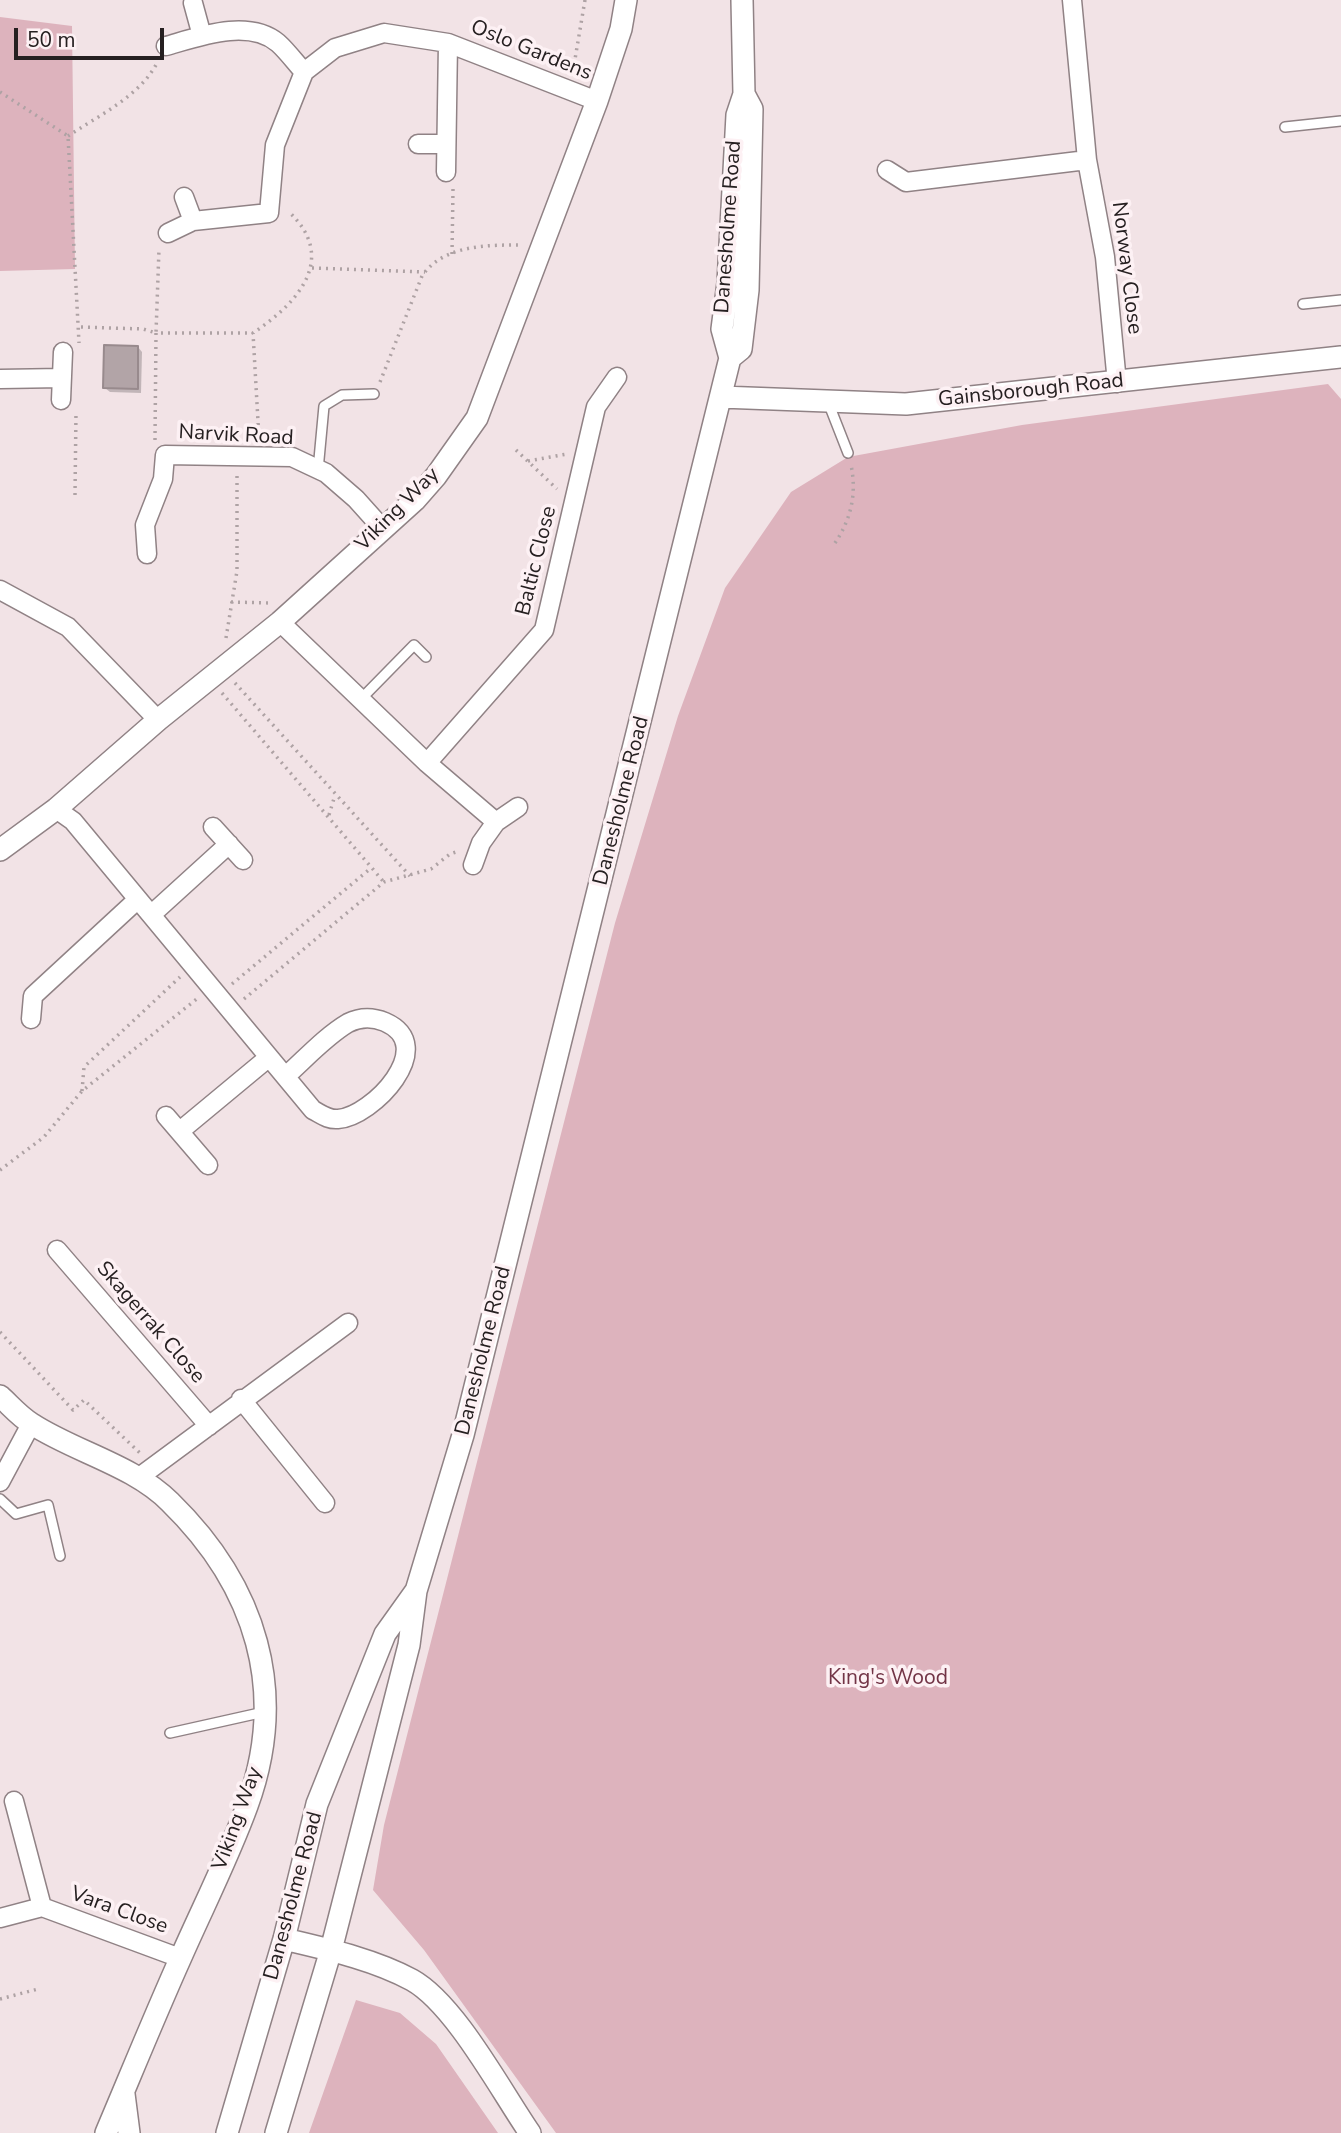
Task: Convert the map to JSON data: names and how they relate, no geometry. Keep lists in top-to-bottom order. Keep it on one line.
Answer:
{"streets":{"street":["Oslo Gardens","Danesholme Road","Norway Close","Gainsborough Road","Narvik Road","Viking Way","Baltic Close","Skagerrak Close","Vara Close"]},"crossings":[["Oslo Gardens","Viking Way"],["Danesholme Road","Gainsborough Road"],["Norway Close","Gainsborough Road"],["Narvik Road","Viking Way"],["Viking Way","Vara Close"]],"parks":["King's Wood"],"scale_bar":"50 m"}
